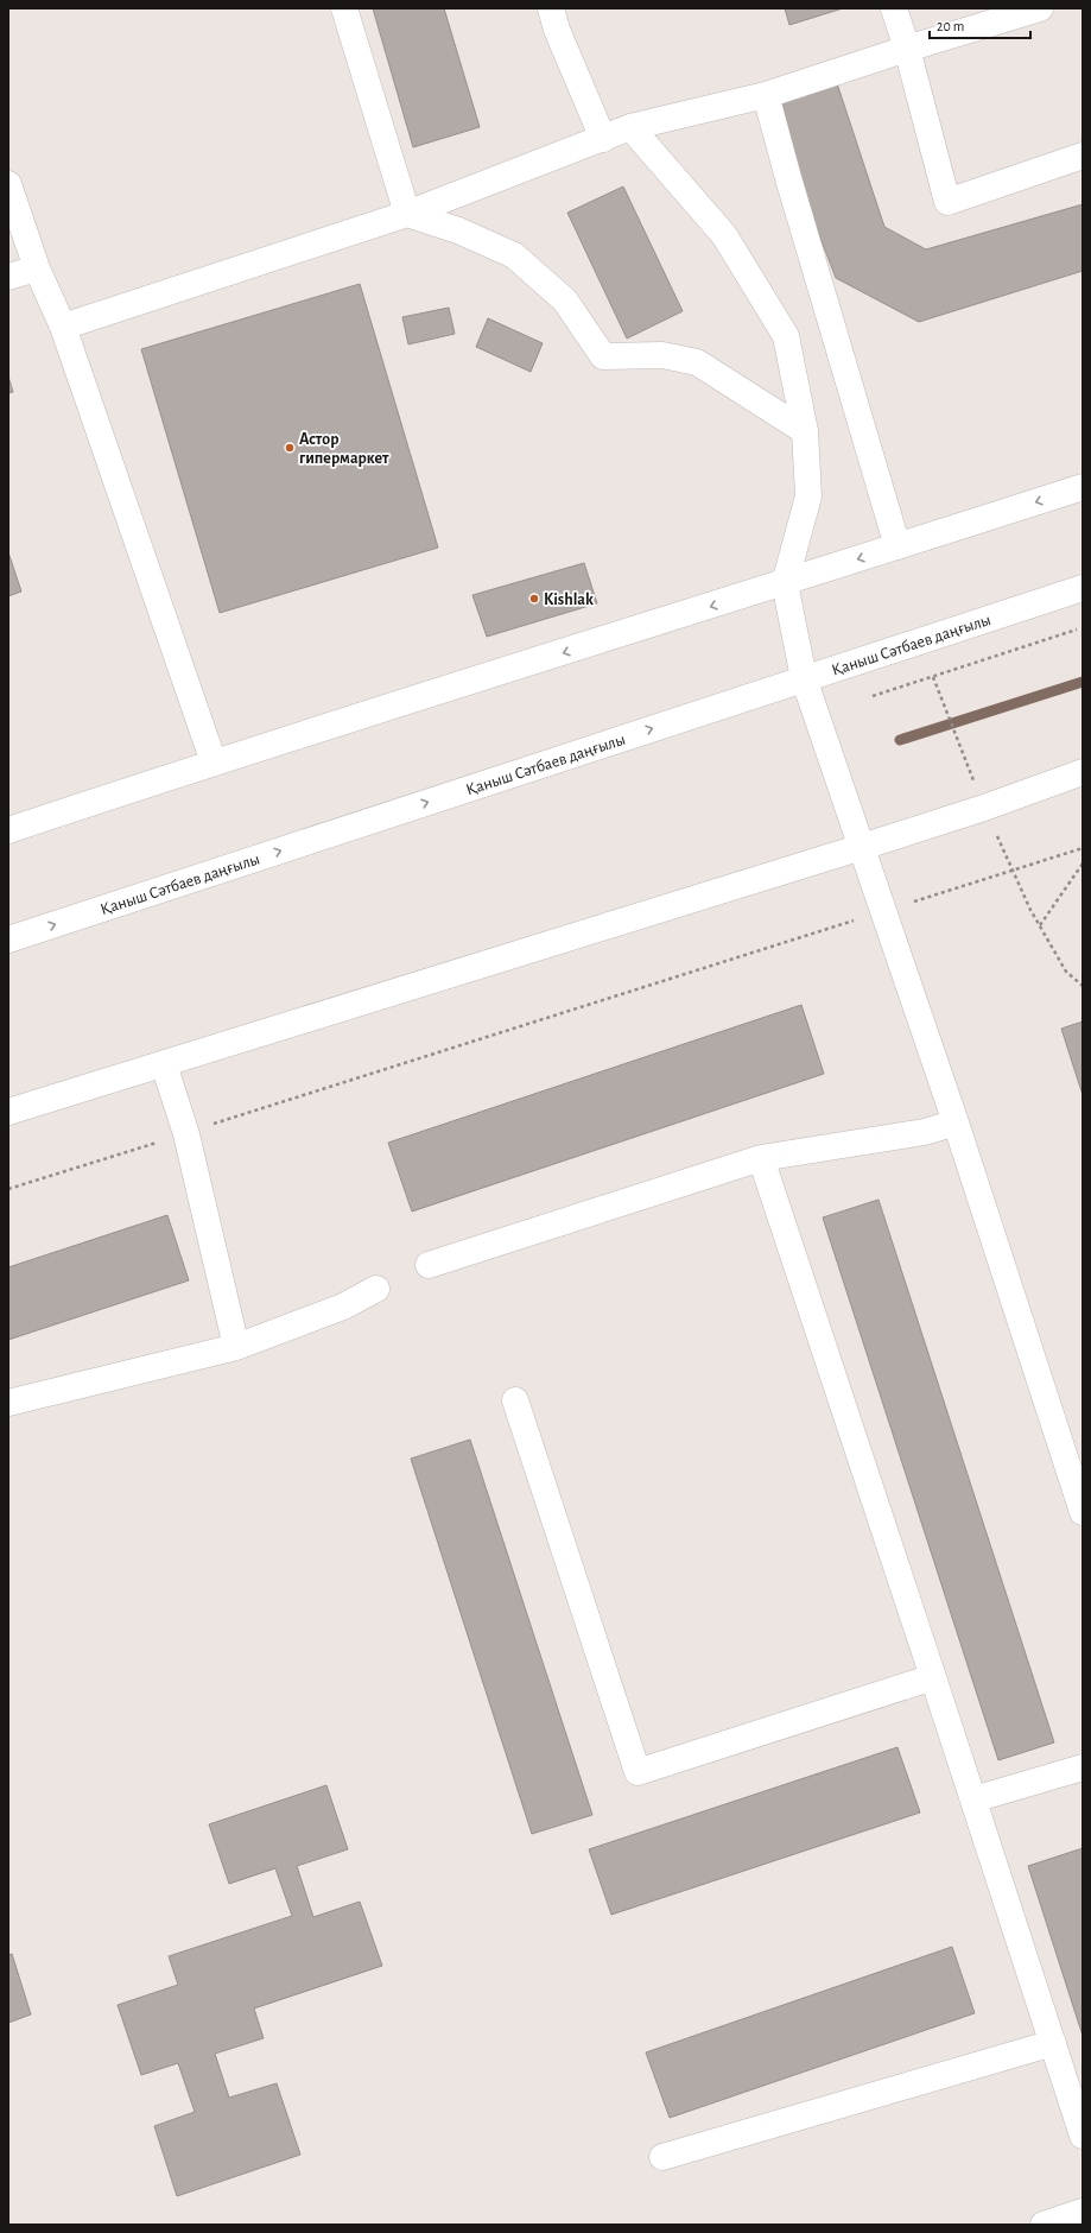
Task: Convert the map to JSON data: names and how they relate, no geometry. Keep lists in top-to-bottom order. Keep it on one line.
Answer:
{"streets":{"main road":["Қаныш Сәтбаев даңғылы"]},"places":["Астор гипермаркет","Kishlak"],"scale_bar":"20 m"}
